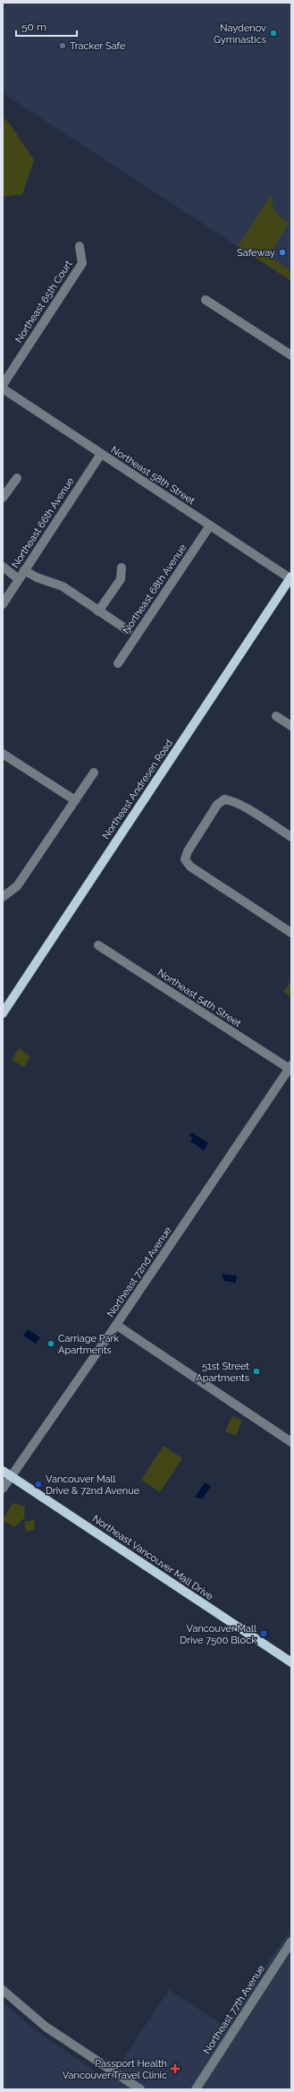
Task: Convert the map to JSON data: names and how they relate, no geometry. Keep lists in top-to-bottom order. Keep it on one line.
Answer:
{"streets":{"main road":["Northeast Andresen Road","Northeast Vancouver Mall Drive"],"street":["Northeast 65th Court","Northeast 58th Street","Northeast 66th Avenue","Northeast 68th Avenue","Northeast 54th Street","Northeast 72nd Avenue","Northeast 77th Avenue"]},"crossings":[["Northeast 58th Street","Northeast 66th Avenue"],["Northeast 58th Street","Northeast 68th Avenue"],["Northeast 58th Street","Northeast Andresen Road"],["Northeast 54th Street","Northeast 72nd Avenue"],["Northeast 72nd Avenue","Northeast Vancouver Mall Drive"]],"places":{"other":["Naydenov Gymnastics","Tracker Safe","Safeway","Carriage Park Apartments","51st Street Apartments"],"transit":["Vancouver Mall Drive & 72nd Avenue","Vancouver Mall Drive 7500 Block"],"health":["Passport Health Vancouver Travel Clinic"]},"scale_bar":"50 m"}
